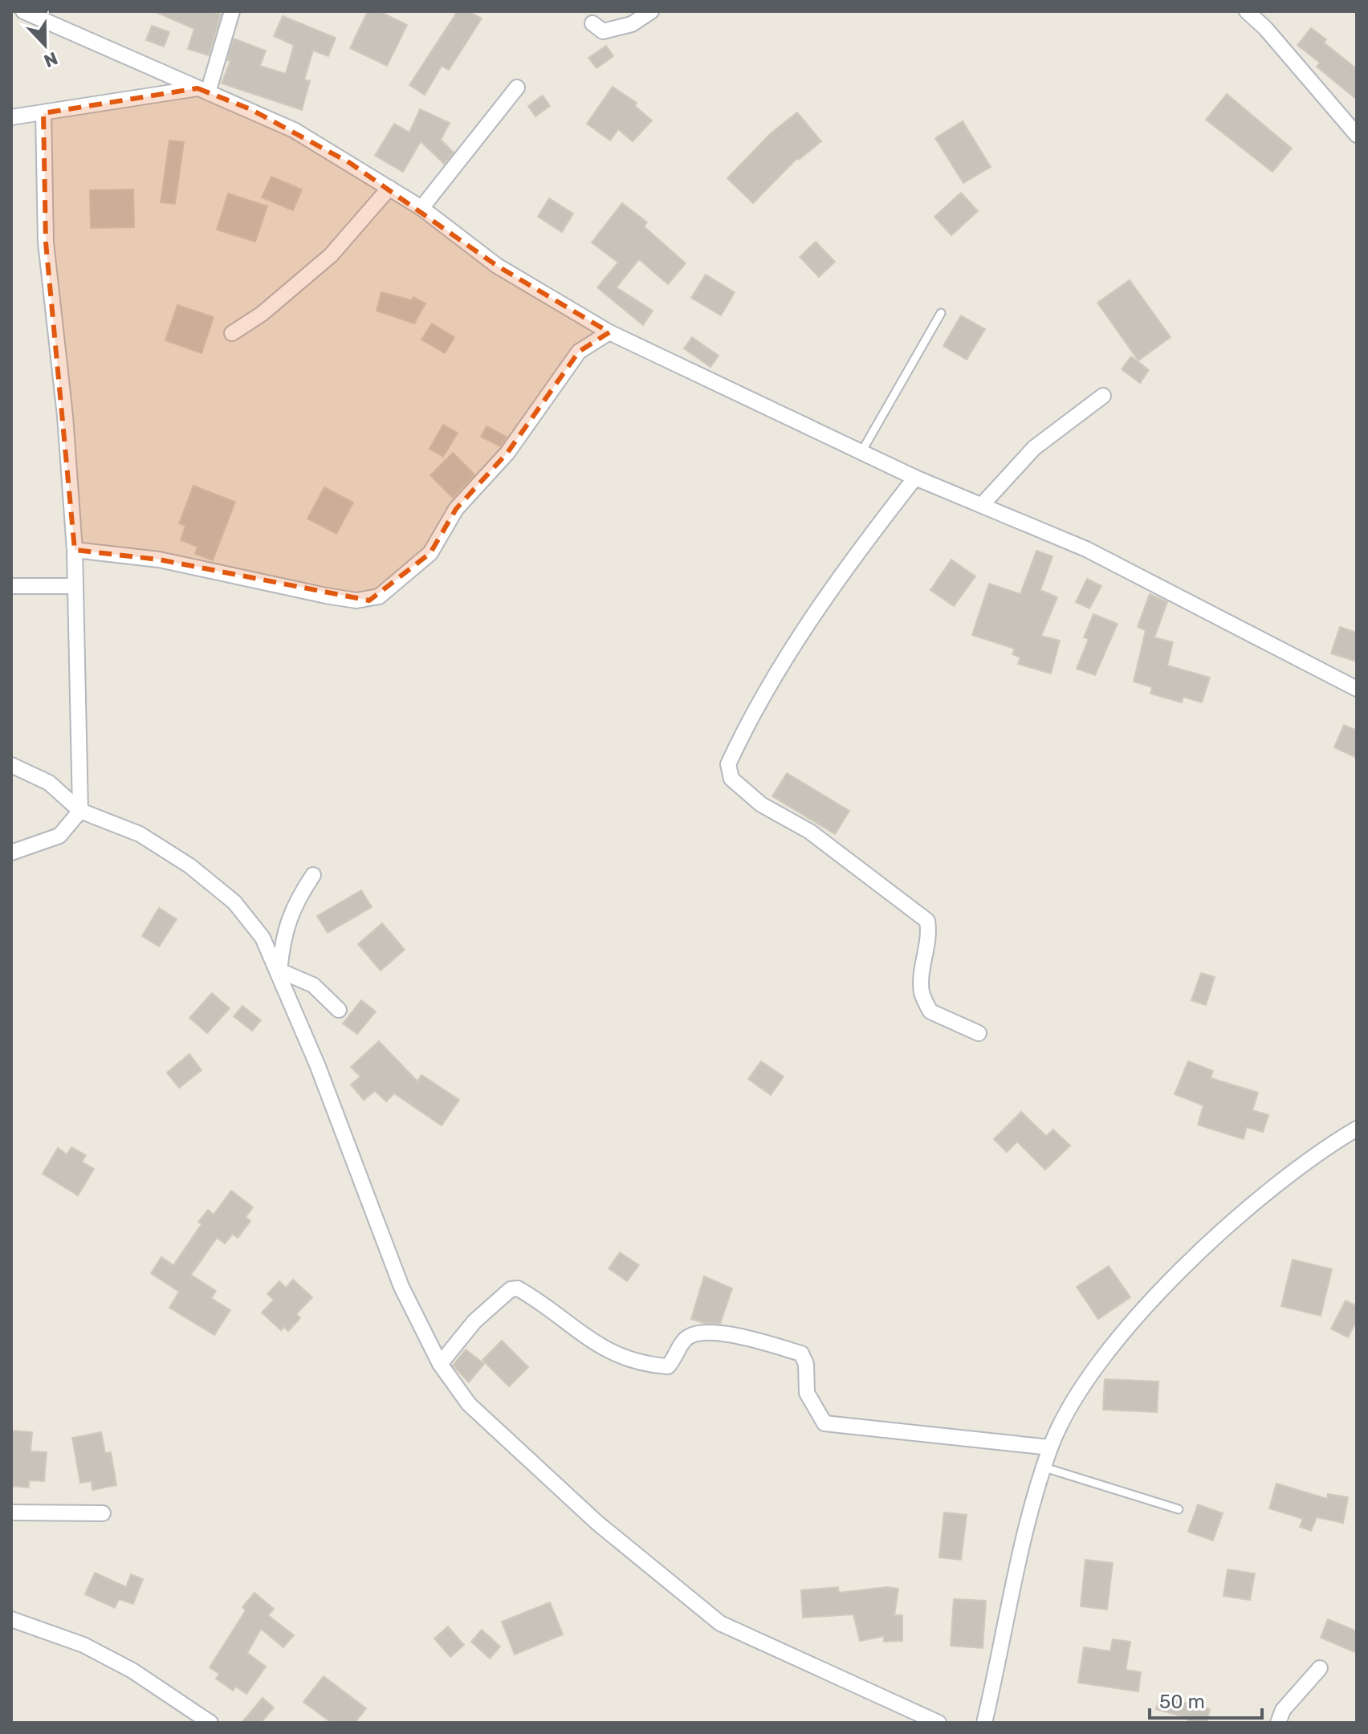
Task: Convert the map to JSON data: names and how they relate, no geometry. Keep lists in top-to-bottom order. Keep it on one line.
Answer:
{"scale_bar":"50 m","north":"bottom"}
